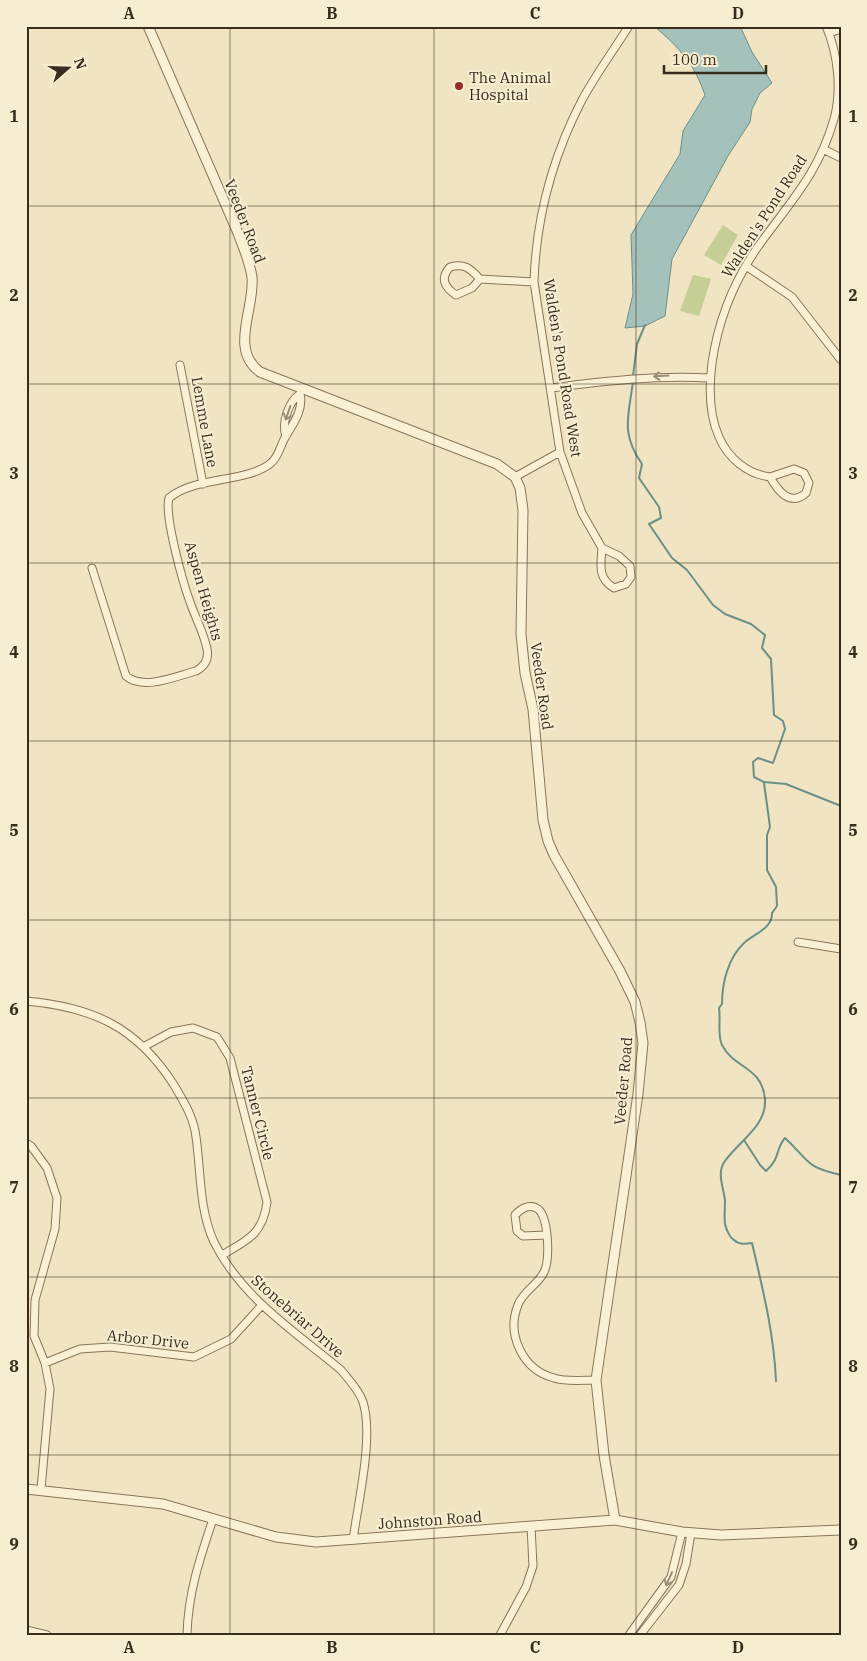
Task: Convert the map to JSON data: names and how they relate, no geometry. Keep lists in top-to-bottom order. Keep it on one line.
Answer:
{"streets":{"street":["Walden's Pond Road","Veeder Road","Walden's Pond Road West","Lemme Lane","Aspen Heights","Tanner Circle","Stonebriar Drive","Arbor Drive","Johnston Road"]},"crossings":[["Veeder Road","Aspen Heights"],["Veeder Road","Johnston Road"],["Lemme Lane","Aspen Heights"],["Tanner Circle","Stonebriar Drive"],["Stonebriar Drive","Arbor Drive"],["Stonebriar Drive","Johnston Road"]],"places":["The Animal Hospital"],"scale_bar":"100 m","north":"right","grid":{"columns":["A","B","C","D"],"rows":["1","2","3","4","5","6","7","8","9"]}}
